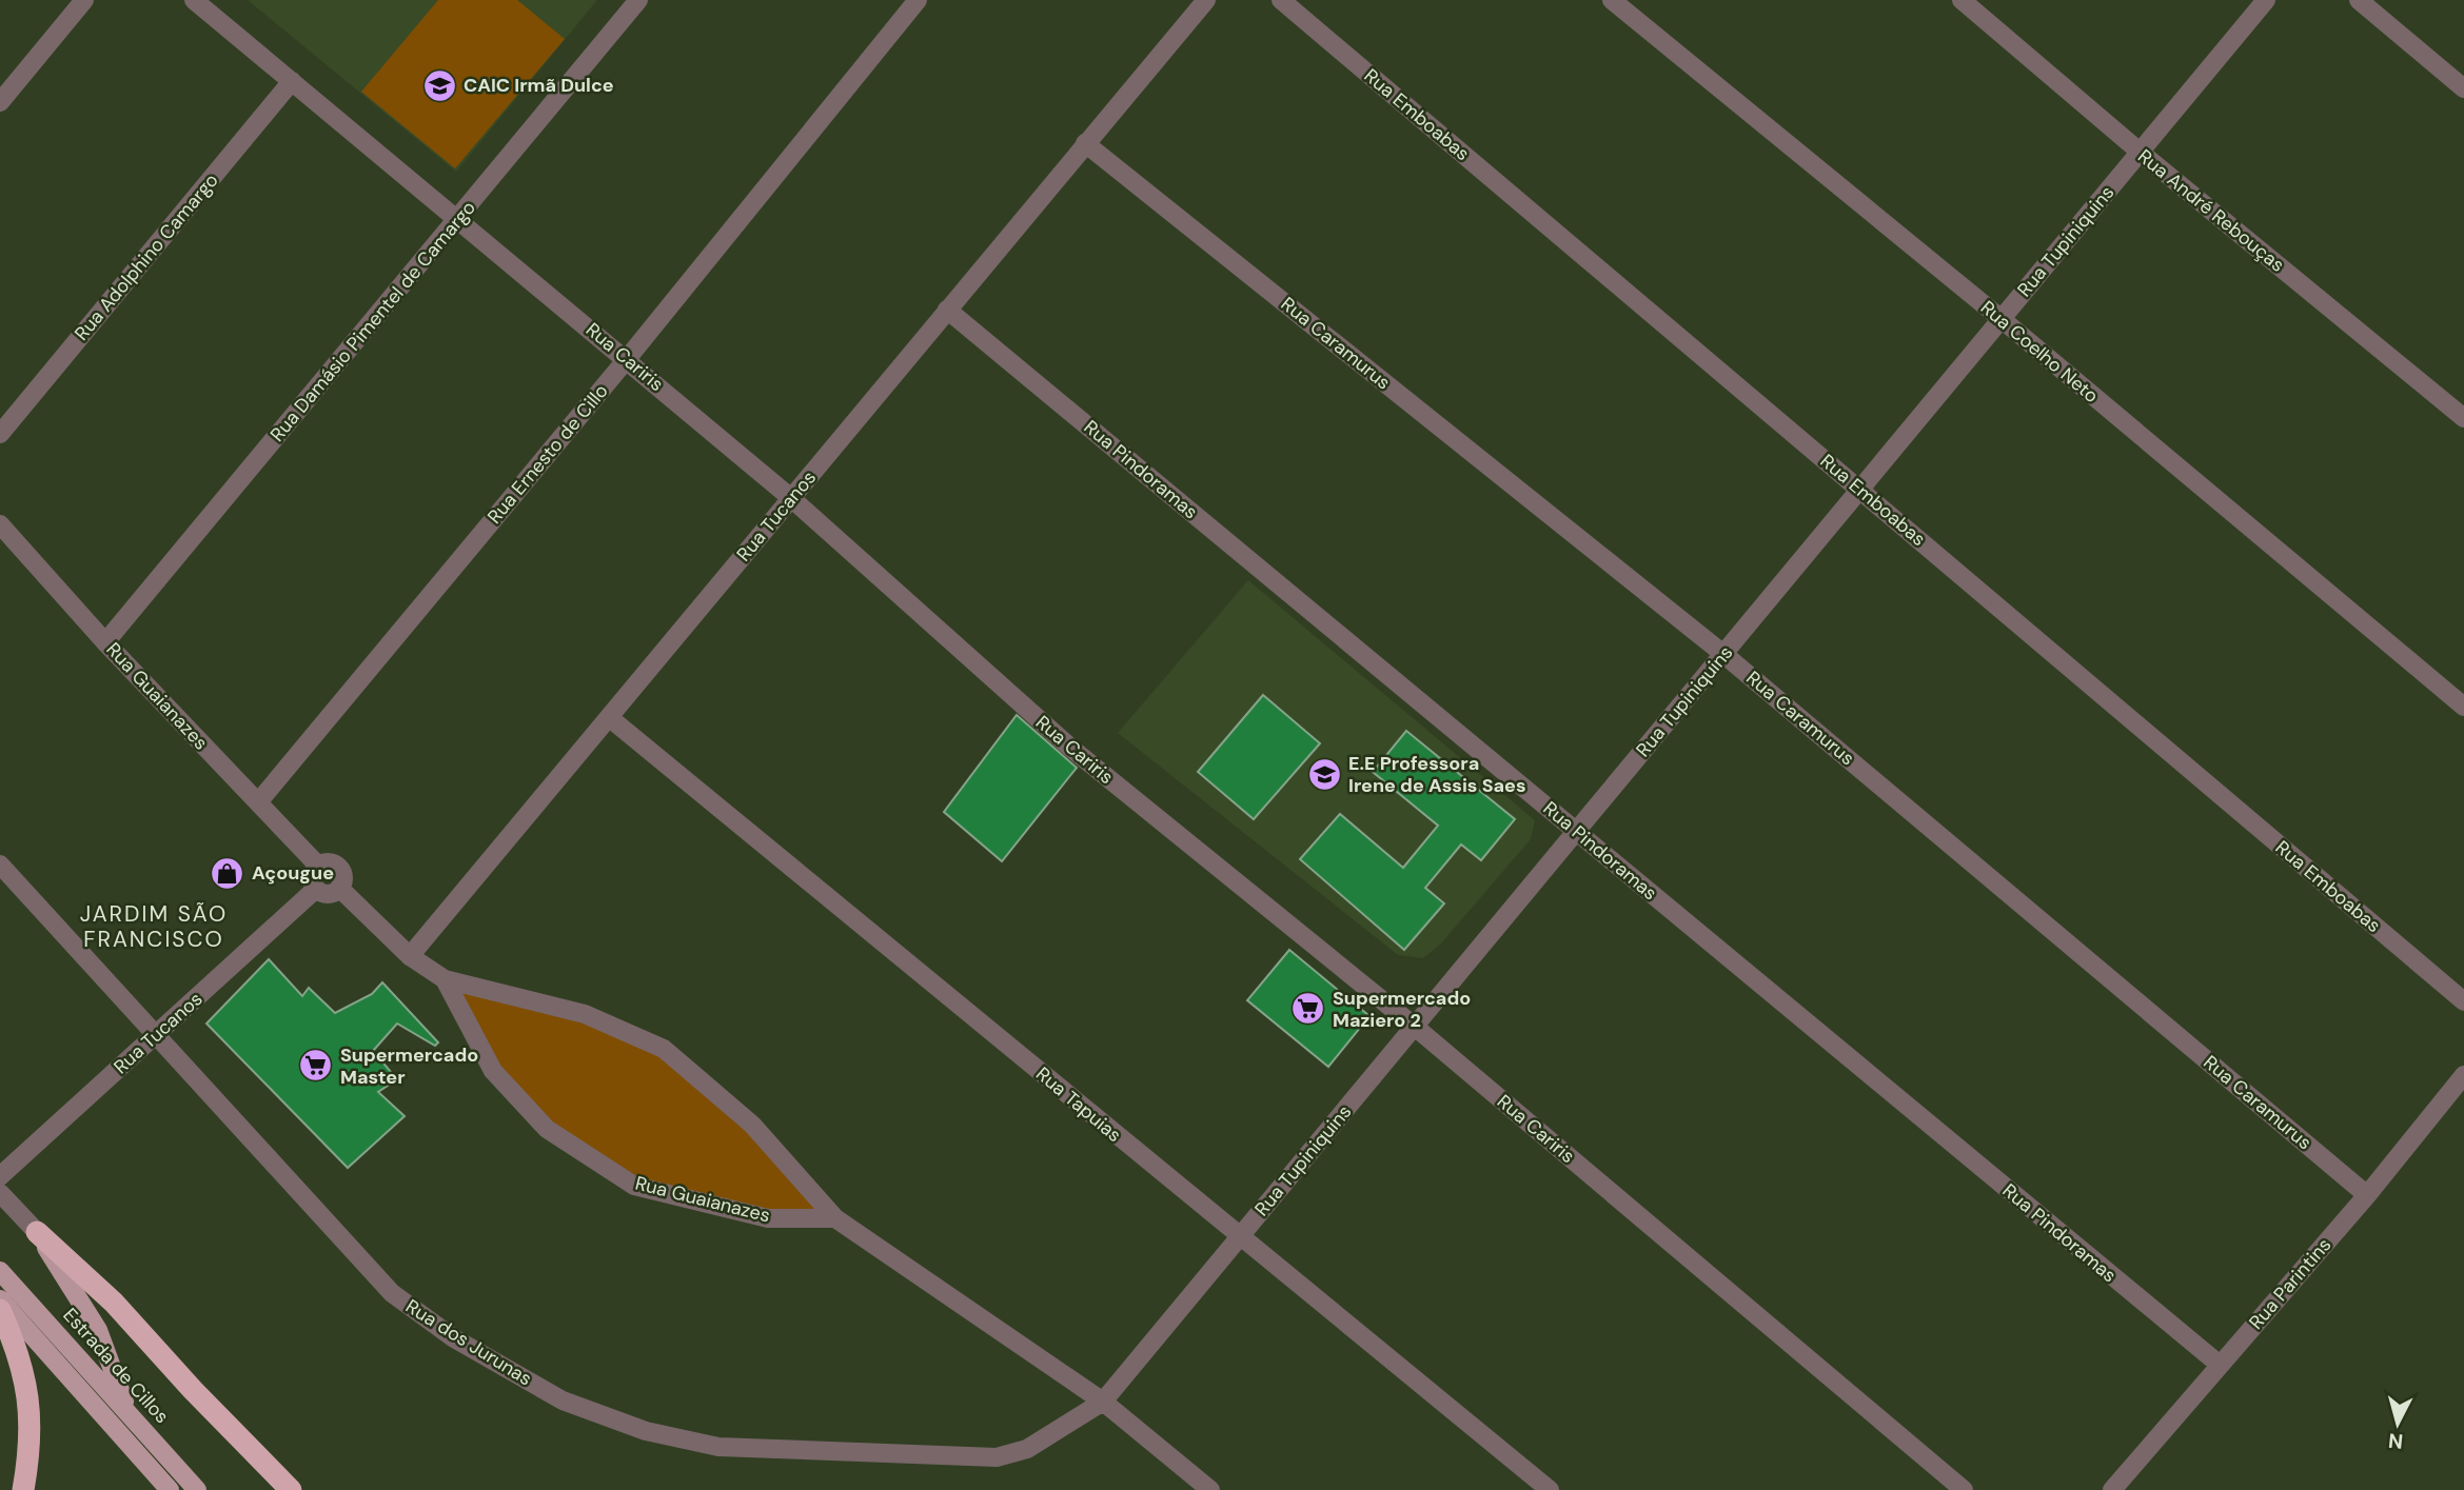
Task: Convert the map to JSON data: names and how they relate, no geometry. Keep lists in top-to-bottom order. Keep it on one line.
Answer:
{"streets":{"main road":["Estrada de Cillos"],"street":["Rua Emboabas","Rua André Rebouças","Rua Tupiniquins","Rua Adolphino Camargo","Rua Damásio Pimentel de Camargo","Rua Caramurus","Rua Coelho Neto","Rua Cariris","Rua Ernesto de Cillo","Rua Pindoramas","Rua Tucanos","Rua Guaianazes","Rua Tapuias","Rua Parintins","Rua dos Jurunas"]},"crossings":[["Rua Emboabas","Rua Tupiniquins"],["Rua André Rebouças","Rua Tupiniquins"],["Rua Tupiniquins","Rua Caramurus"],["Rua Tupiniquins","Rua Coelho Neto"],["Rua Tupiniquins","Rua Cariris"],["Rua Tupiniquins","Rua Pindoramas"],["Rua Tupiniquins","Rua Guaianazes"],["Rua Tupiniquins","Rua Tapuias"],["Rua Tupiniquins","Rua dos Jurunas"],["Rua Adolphino Camargo","Rua Cariris"],["Rua Damásio Pimentel de Camargo","Rua Cariris"],["Rua Damásio Pimentel de Camargo","Rua Guaianazes"],["Rua Caramurus","Rua Tucanos"],["Rua Caramurus","Rua Parintins"],["Rua Cariris","Rua Ernesto de Cillo"],["Rua Cariris","Rua Tucanos"],["Rua Ernesto de Cillo","Rua Guaianazes"],["Rua Pindoramas","Rua Tucanos"],["Rua Pindoramas","Rua Parintins"],["Rua Tucanos","Rua Guaianazes"],["Rua Tucanos","Rua Tapuias"],["Rua Tucanos","Rua dos Jurunas"],["Rua Guaianazes","Rua dos Jurunas"]],"districts":["JARDIM SÃO FRANCISCO"],"places":{"school or university":["CAIC Irmã Dulce","E.E Professora Irene de Assis Saes"],"shop":["Açougue"],"supermarket":["Supermercado Maziero 2","Supermercado Master"]},"north":"bottom"}
